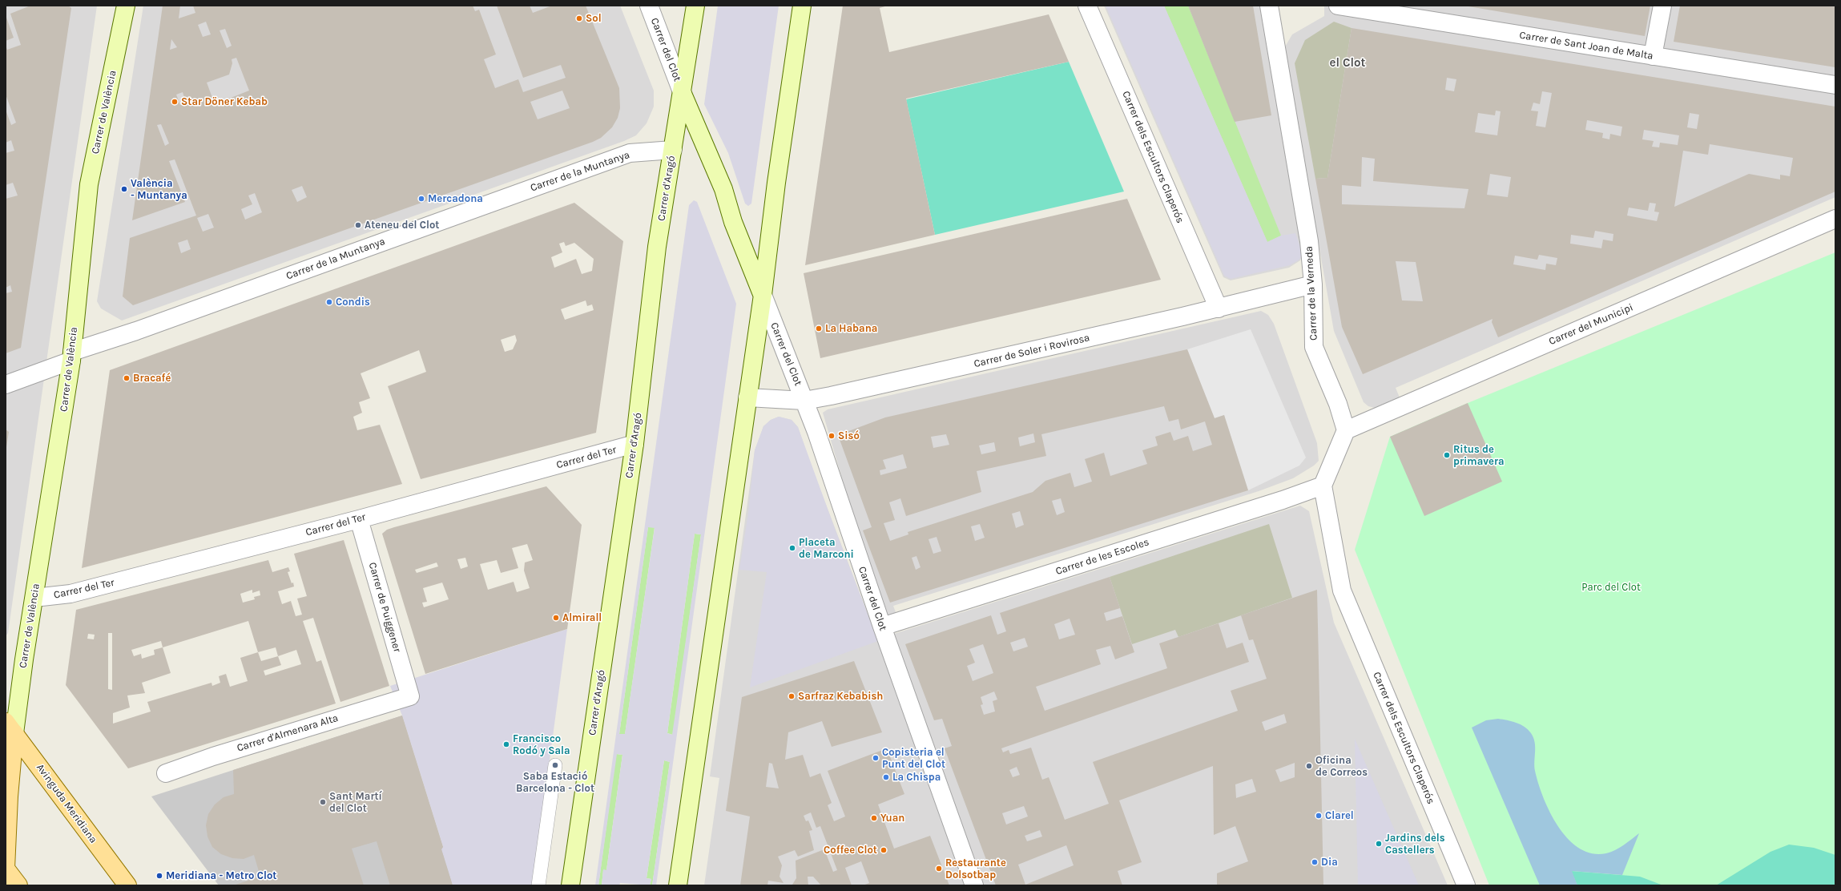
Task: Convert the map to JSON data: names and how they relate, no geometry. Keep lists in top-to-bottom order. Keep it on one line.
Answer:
{"streets":{"main road":["Avinguda Meridiana"],"street":["Carrer de Sant Joan de Malta","Carrer del Clot","Carrer de València","Carrer dels Escultors Claperós","Carrer de la Muntanya","Carrer d'Aragó","Carrer de la Verneda","Carrer del Municipi","Carrer de Soler i Rovirosa","Carrer del Ter","Carrer de les Escoles","Carrer de Puiggener","Carrer d'Almenara Alta"]},"crossings":[["Carrer del Clot","Carrer d'Aragó"],["Carrer del Clot","Carrer de Soler i Rovirosa"],["Carrer del Clot","Carrer de les Escoles"],["Carrer de València","Carrer de la Muntanya"],["Carrer de València","Carrer del Ter"],["Carrer de València","Avinguda Meridiana"],["Carrer dels Escultors Claperós","Carrer de Soler i Rovirosa"],["Carrer dels Escultors Claperós","Carrer de les Escoles"],["Carrer de la Muntanya","Carrer d'Aragó"],["Carrer d'Aragó","Carrer del Ter"],["Carrer de la Verneda","Carrer del Municipi"],["Carrer de la Verneda","Carrer de Soler i Rovirosa"],["Carrer del Ter","Carrer de Puiggener"],["Carrer de Puiggener","Carrer d'Almenara Alta"]],"districts":["el Clot"],"parks":["Parc del Clot"],"places":["Sol","Star Döner Kebab","València - Muntanya","Mercadona","Ateneu del Clot","Condis","La Habana","Bracafé","Sisó","Ritus de primavera","Placeta de Marconi","Almirall","Sarfraz Kebabish","Francisco Rodó y Sala","Copisteria el Punt del Clot","Saba Estació Barcelona - Clot","Oficina de Correos","La Chispa","Sant Martí del Clot","Clarel","Yuan","Jardins dels Castellers","Coffee Clot","Dia","Restaurante Dolsotbap","Meridiana - Metro Clot"]}
